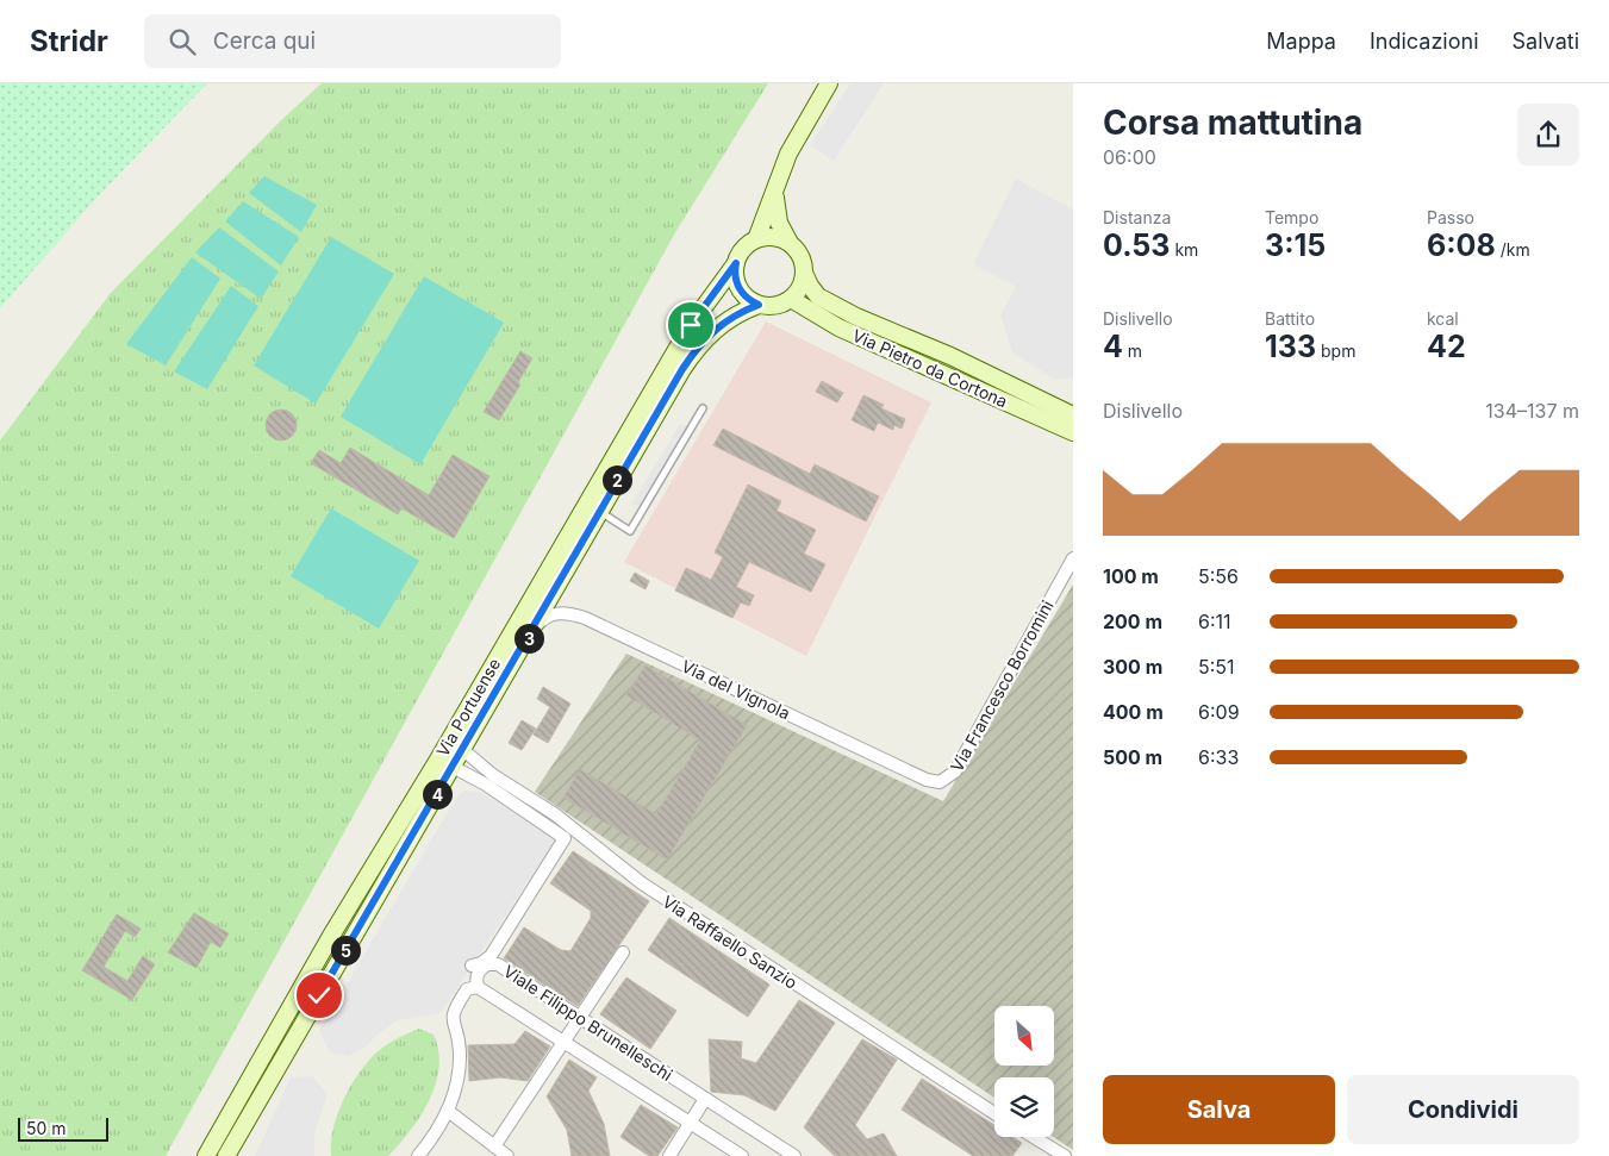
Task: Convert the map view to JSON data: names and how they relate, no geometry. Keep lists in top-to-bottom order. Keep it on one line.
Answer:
{"streets":{"street":["Via Pietro da Cortona","Via Francesco Borromini","Via del Vignola","Via Portuense","Via Raffaello Sanzio","Viale Filippo Brunelleschi"]},"crossings":[["Via Pietro da Cortona","Via Portuense"],["Via Francesco Borromini","Via del Vignola"],["Via del Vignola","Via Portuense"],["Via Portuense","Via Raffaello Sanzio"]],"scale_bar":"50 m","north":"bottom right","page":{"header":"Stridr","search":"Cerca qui","nav":["Mappa","Indicazioni","Salvati"],"heading":["Corsa mattutina","06:00"],"stats":[["Distanza","0.53 km"],["Tempo","3:15"],["Passo","6:08 /km"],["Dislivello","4 m"],["Battito","133 bpm"],["kcal","42"]],"chart":["Dislivello","134–137 m"],"pins":["2","3","4","5"],"list":[{"name":"100 m","note":"5:56"},{"name":"200 m","note":"6:11"},{"name":"300 m","note":"5:51"},{"name":"400 m","note":"6:09"},{"name":"500 m","note":"6:33"}],"buttons":["Salva","Condividi"],"scale":"50 m"}}
